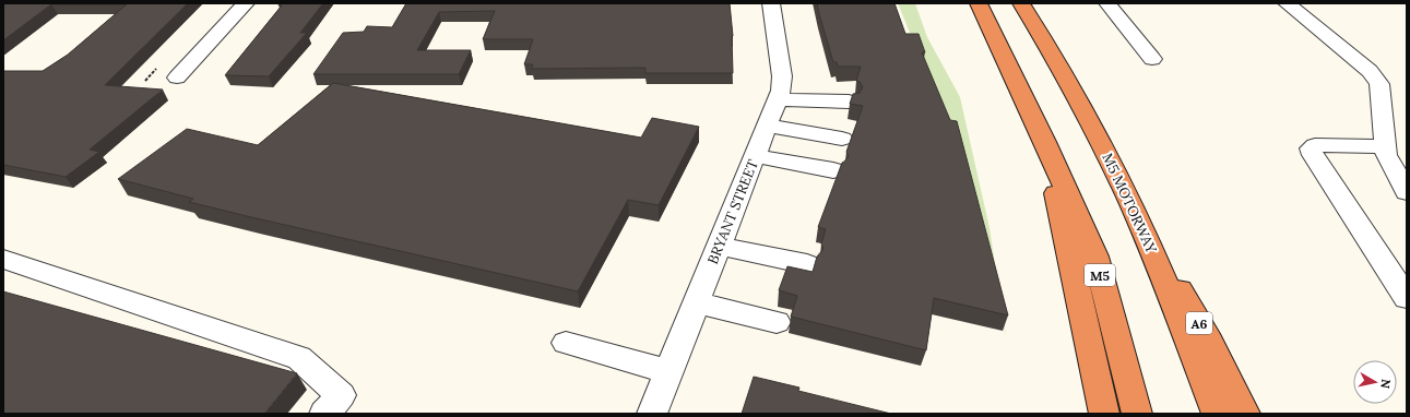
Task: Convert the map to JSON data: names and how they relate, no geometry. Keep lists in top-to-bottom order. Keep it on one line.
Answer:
{"streets":{"highway":["M5 MOTORWAY","M5","A6"],"street":["BRYANT STREET"]},"crossings":[["M5 MOTORWAY","A6"]],"north":"right"}
